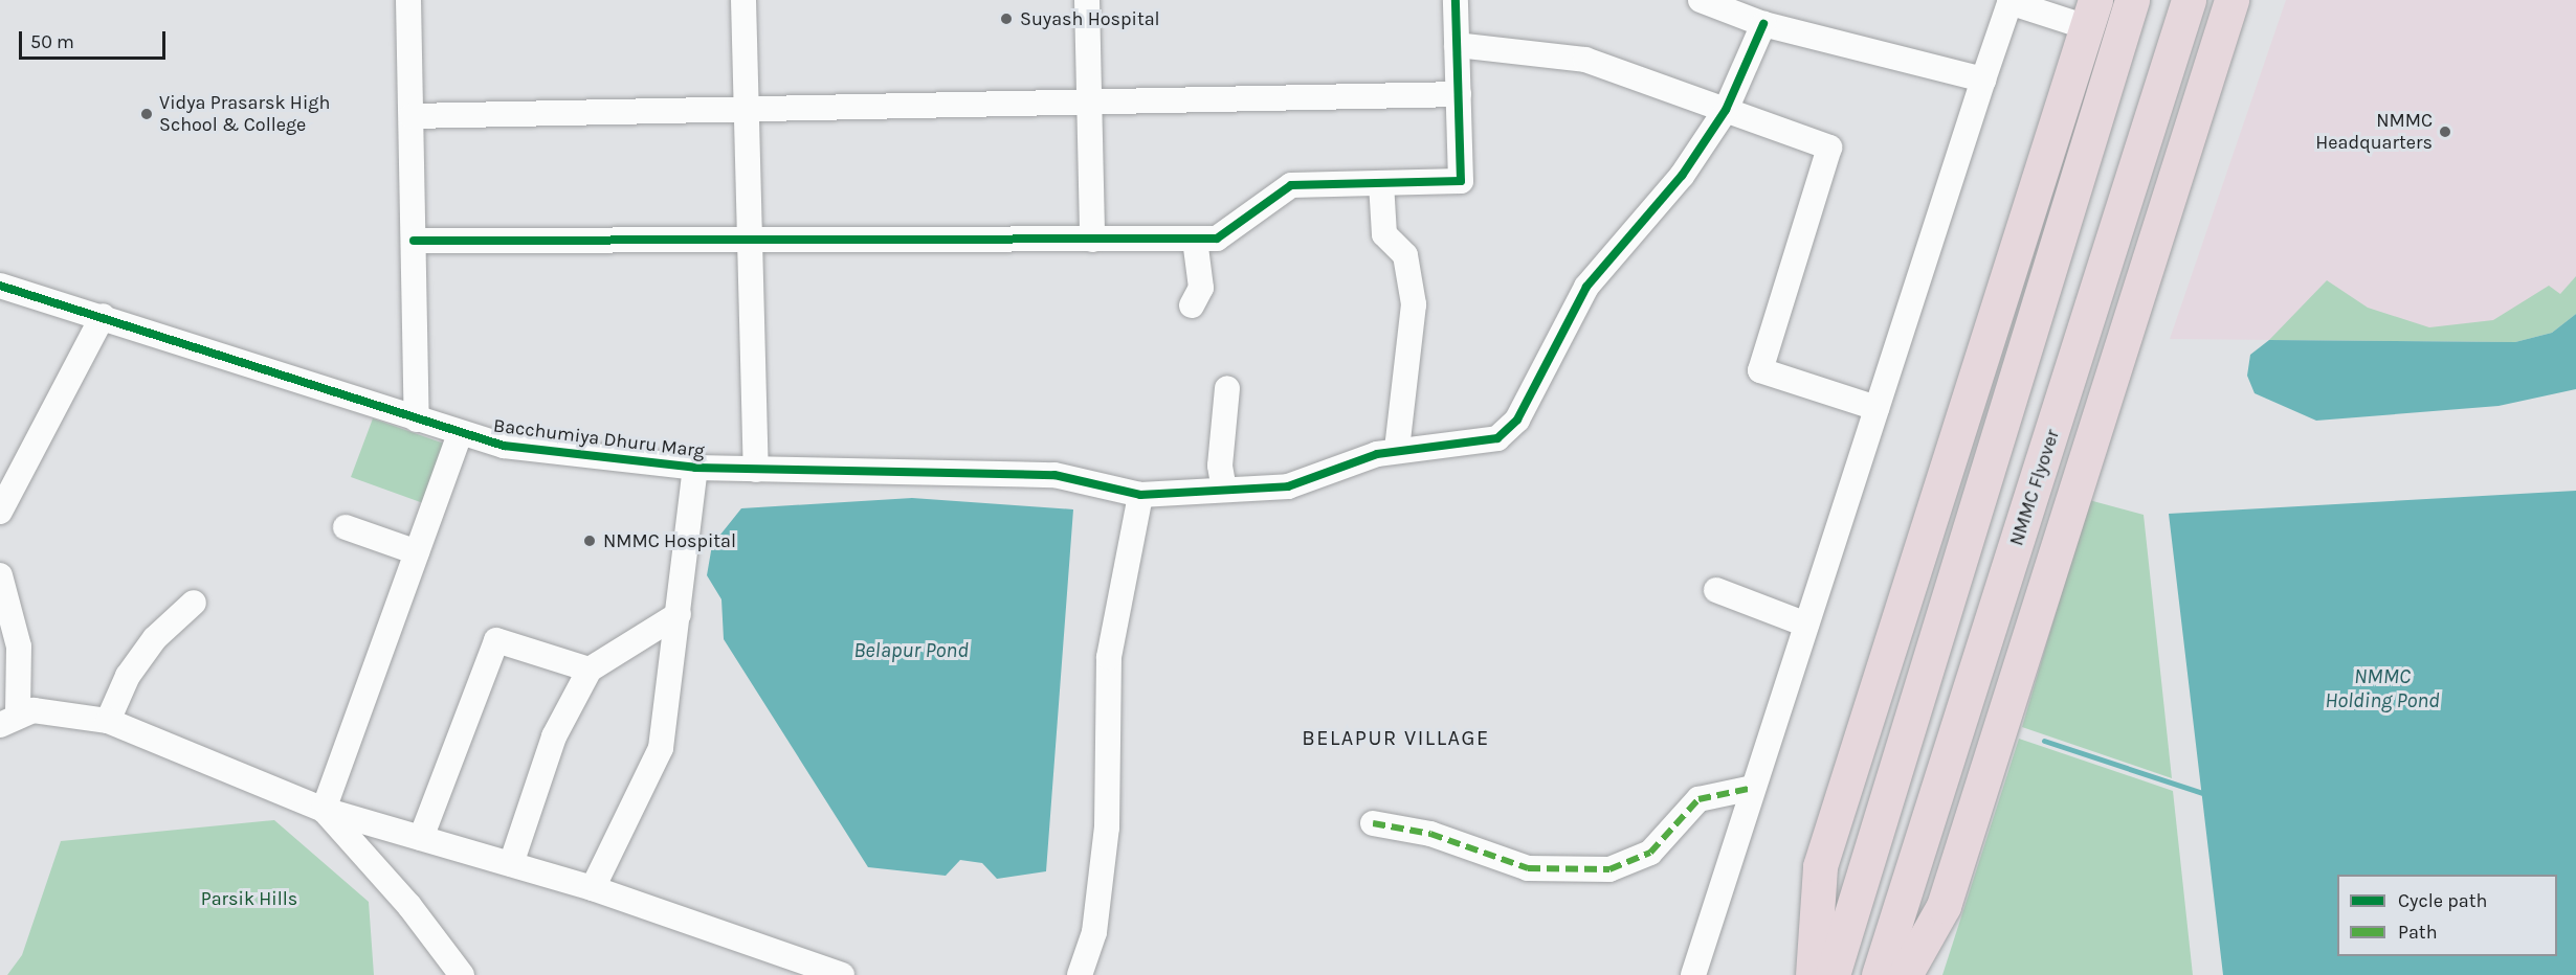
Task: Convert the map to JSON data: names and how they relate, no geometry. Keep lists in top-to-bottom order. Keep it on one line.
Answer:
{"streets":{"highway":["NMMC Flyover"],"street":["Bacchumiya Dhuru Marg"]},"districts":["BELAPUR VILLAGE"],"water":["Belapur Pond","NMMC Holding Pond"],"parks":["Parsik Hills"],"places":["Suyash Hospital","Vidya Prasarsk High School & College","NMMC Headquarters","NMMC Hospital"],"legend":["Cycle path","Path"],"scale_bar":"50 m"}
